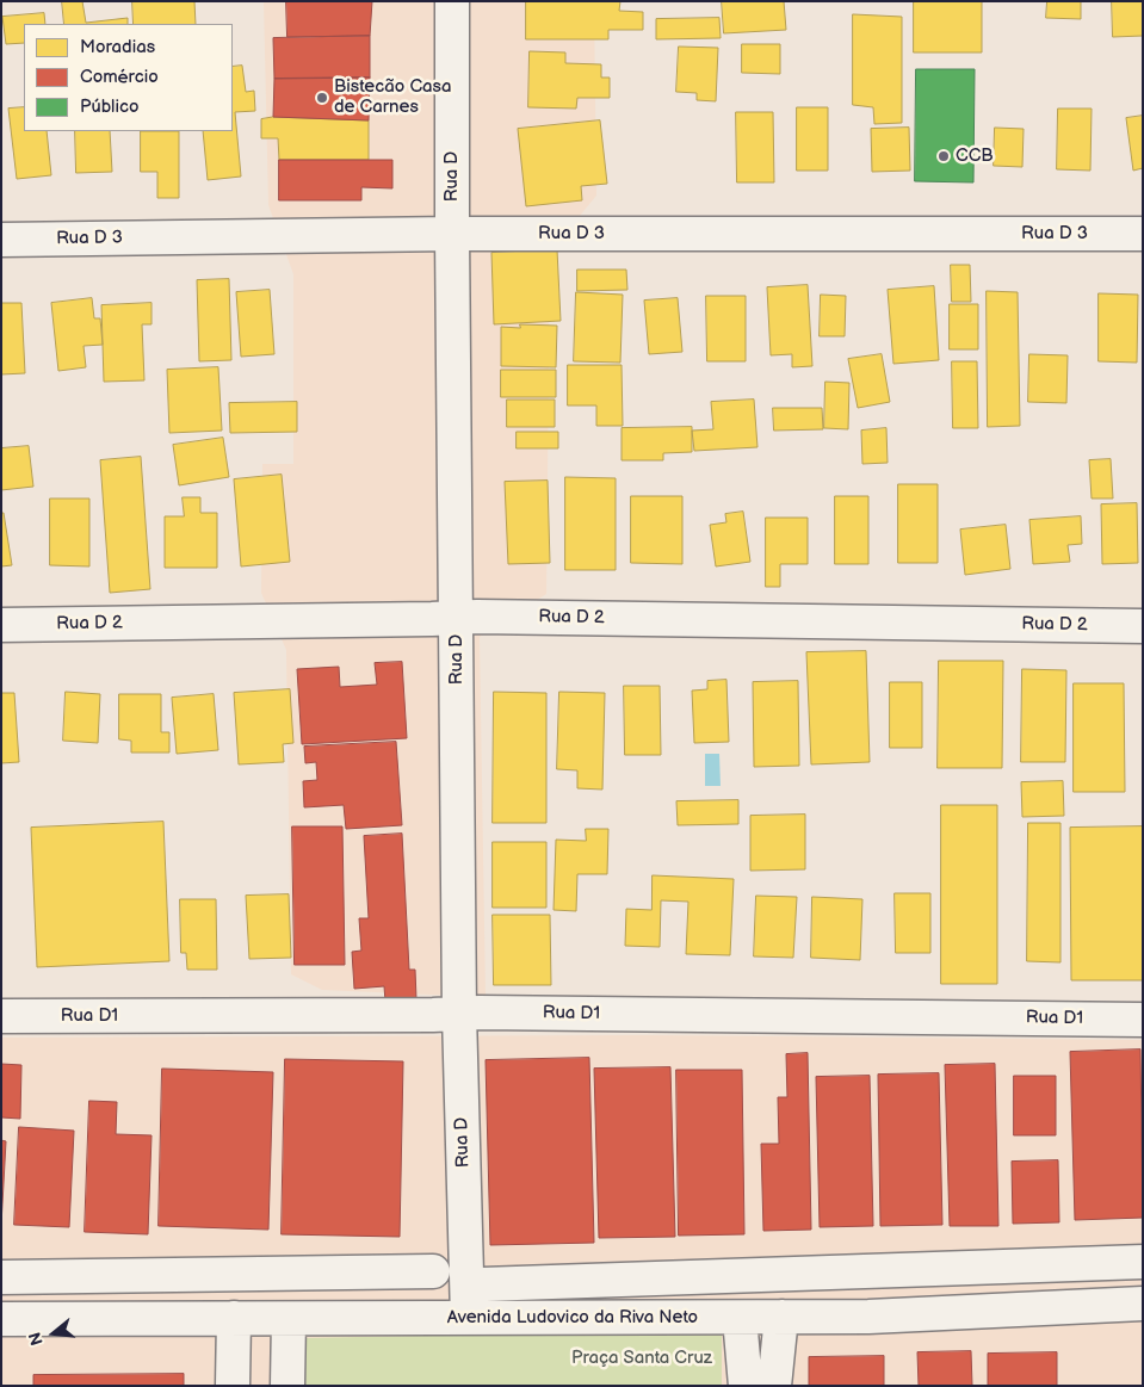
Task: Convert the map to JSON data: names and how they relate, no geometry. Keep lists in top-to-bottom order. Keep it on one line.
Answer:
{"streets":{"street":["Rua D","Rua D 3","Rua D 2","Rua D1","Avenida Ludovico da Riva Neto"]},"crossings":[["Rua D","Rua D 3"],["Rua D","Rua D 2"],["Rua D","Rua D1"],["Rua D","Avenida Ludovico da Riva Neto"]],"parks":["Praça Santa Cruz"],"places":["Bistecão Casa de Carnes","CCB"],"legend":["Moradias","Comércio","Público"],"north":"left"}
